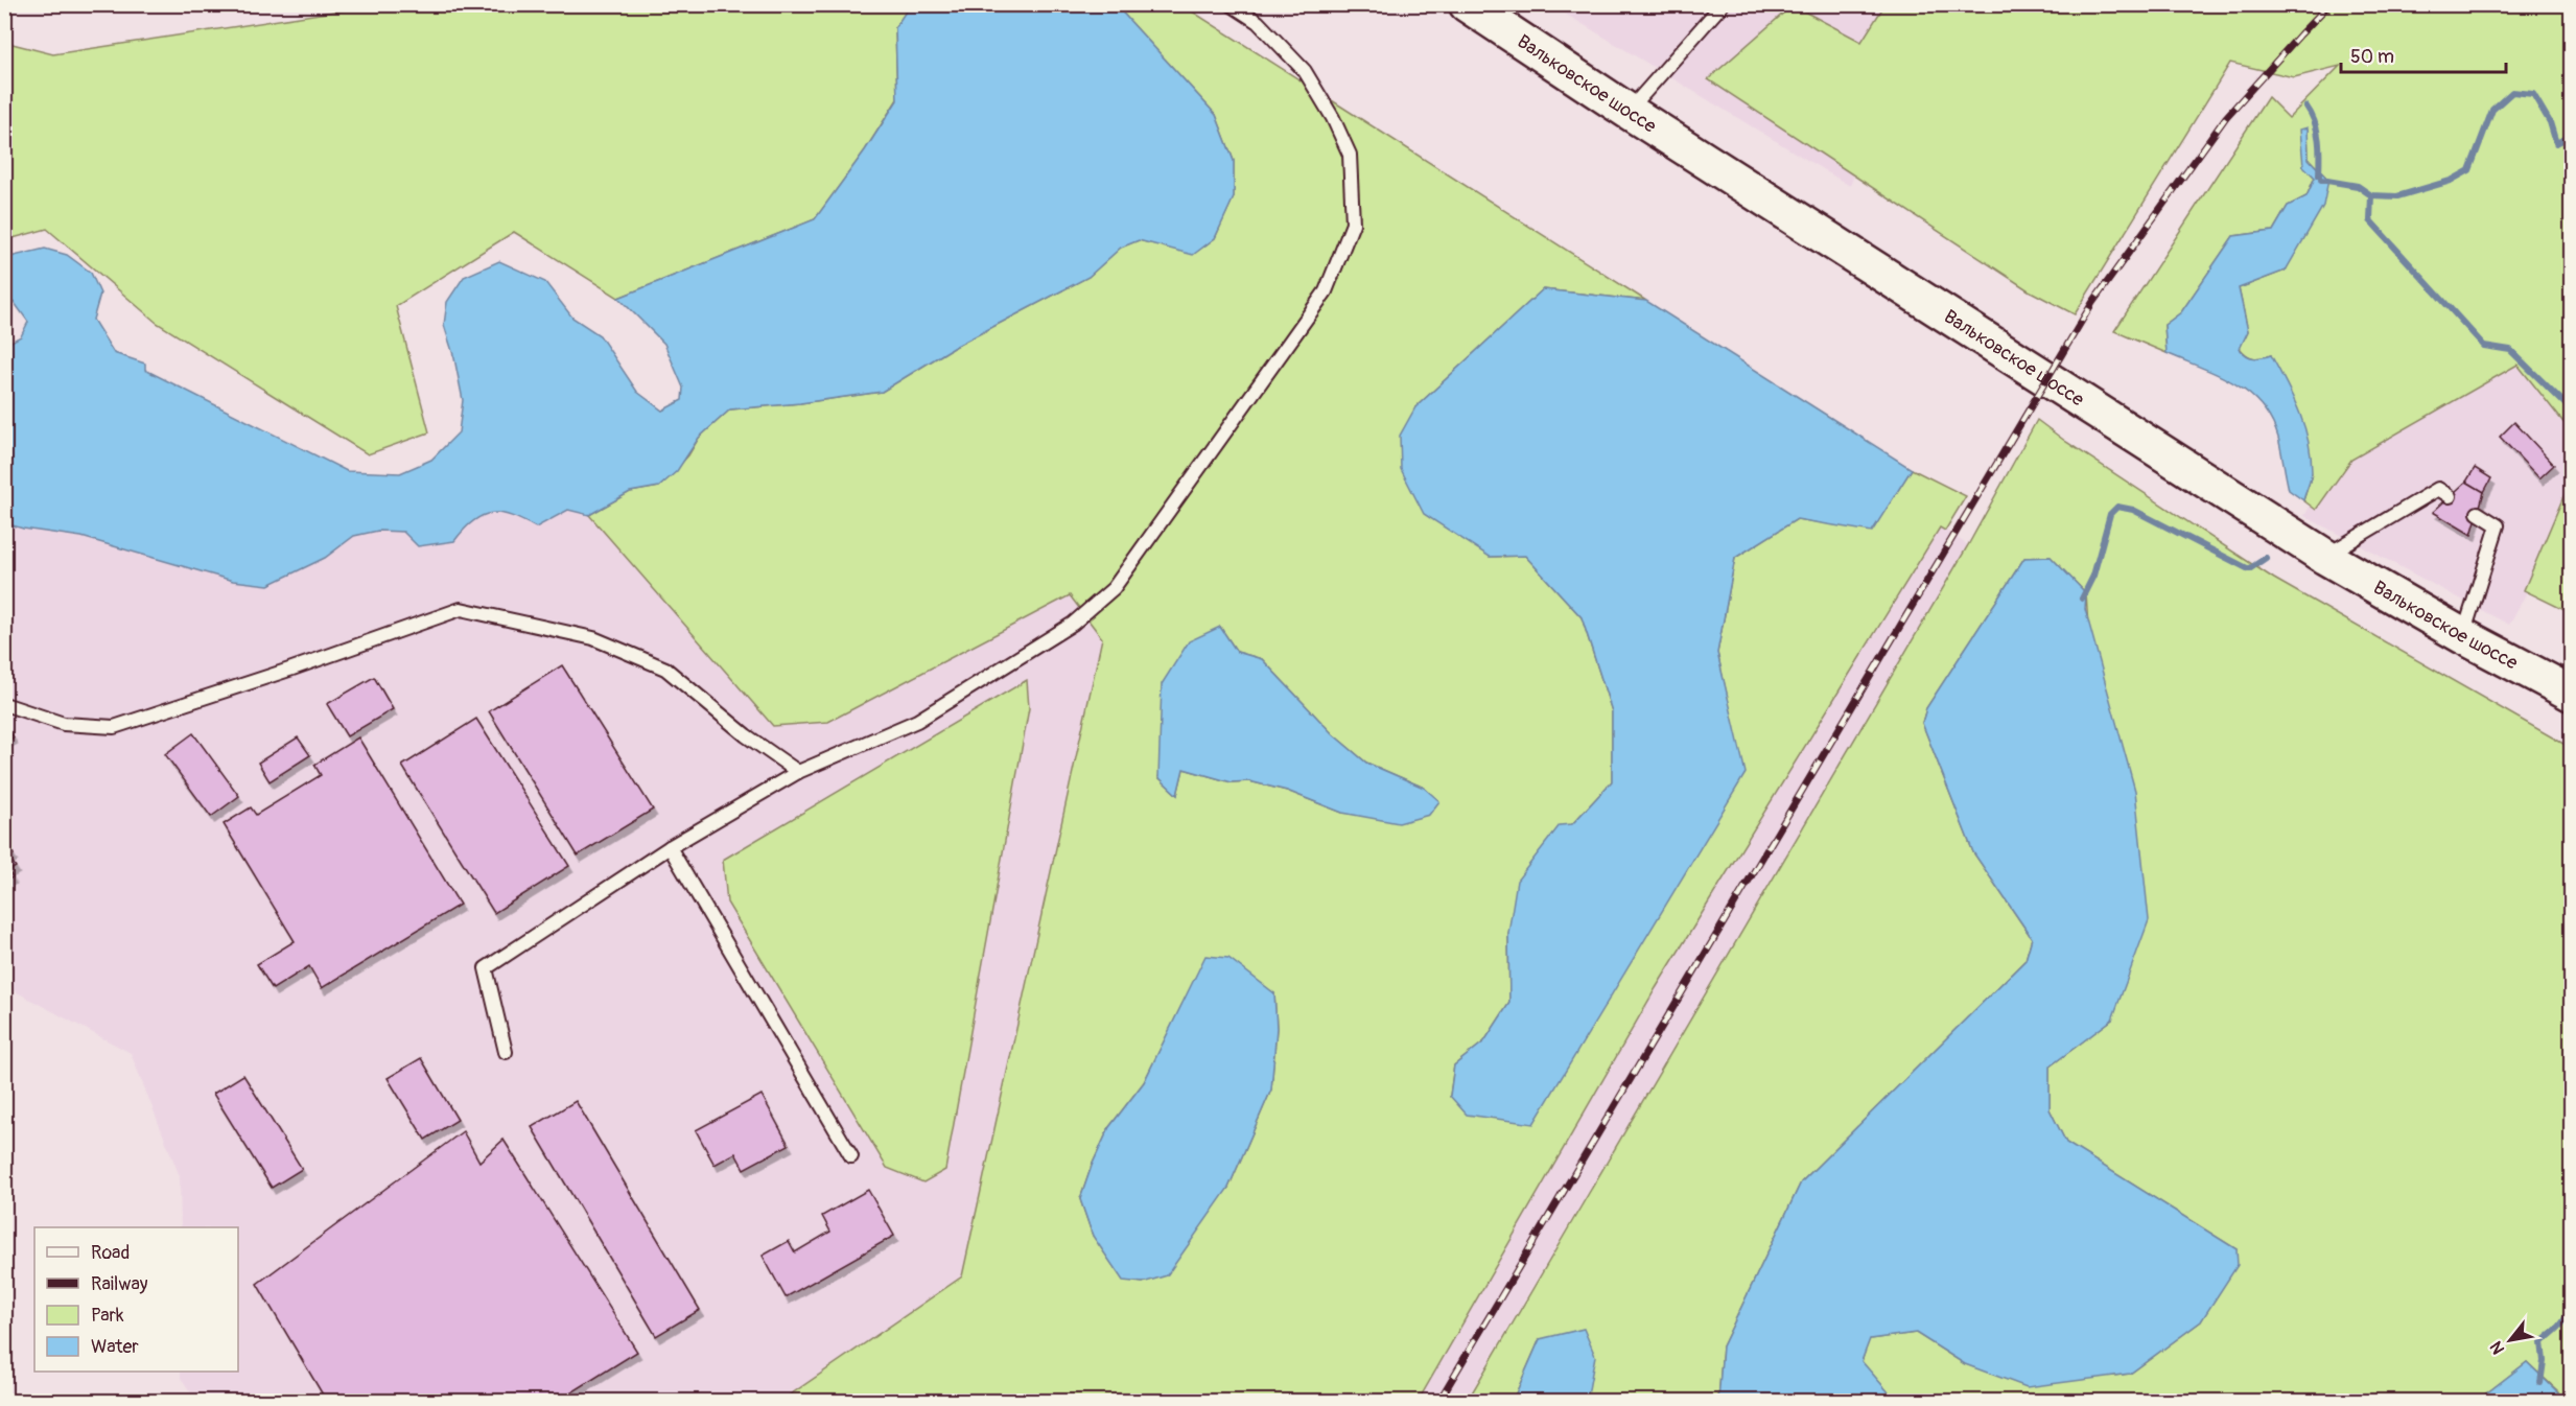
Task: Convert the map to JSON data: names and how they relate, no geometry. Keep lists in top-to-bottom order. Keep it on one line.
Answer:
{"streets":{"main road":["Вальковское шоссе"]},"legend":["Road","Railway","Park","Water"],"scale_bar":"50 m","north":"bottom left"}
